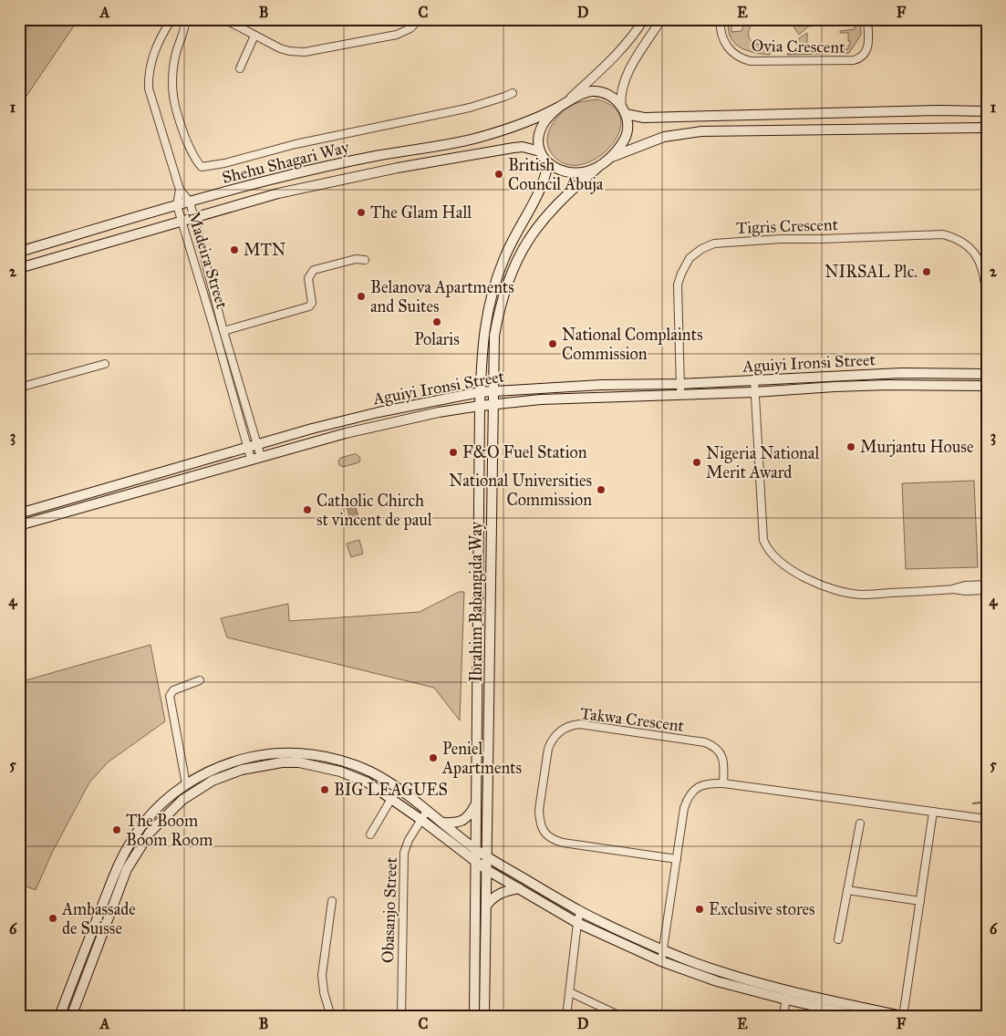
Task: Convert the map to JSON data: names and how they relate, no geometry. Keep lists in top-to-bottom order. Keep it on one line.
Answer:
{"streets":{"main road":["Shehu Shagari Way","Aguiyi Ironsi Street","Ibrahim Babangida Way"],"street":["Ovia Crescent","Tigris Crescent","Madeira Street","Takwa Crescent","Obasanjo Street"]},"crossings":[["Shehu Shagari Way","Madeira Street"],["Shehu Shagari Way","Ibrahim Babangida Way"],["Tigris Crescent","Aguiyi Ironsi Street"],["Madeira Street","Aguiyi Ironsi Street"],["Aguiyi Ironsi Street","Ibrahim Babangida Way"]],"places":["British Council Abuja","The Glam Hall","MTN","NIRSAL Plc.","Belanova Apartments and Suites","Polaris","National Complaints Commission","Murjantu House","F&O Fuel Station","Nigeria National Merit Award","National Universities Commission","Catholic Chirch st vincent de paul","Peniel Apartments","BIG LEAGUES","The Boom Boom Room","Exclusive stores","Ambassade de Suisse"],"grid":{"columns":["A","B","C","D","E","F"],"rows":["1","2","3","4","5","6"]}}
